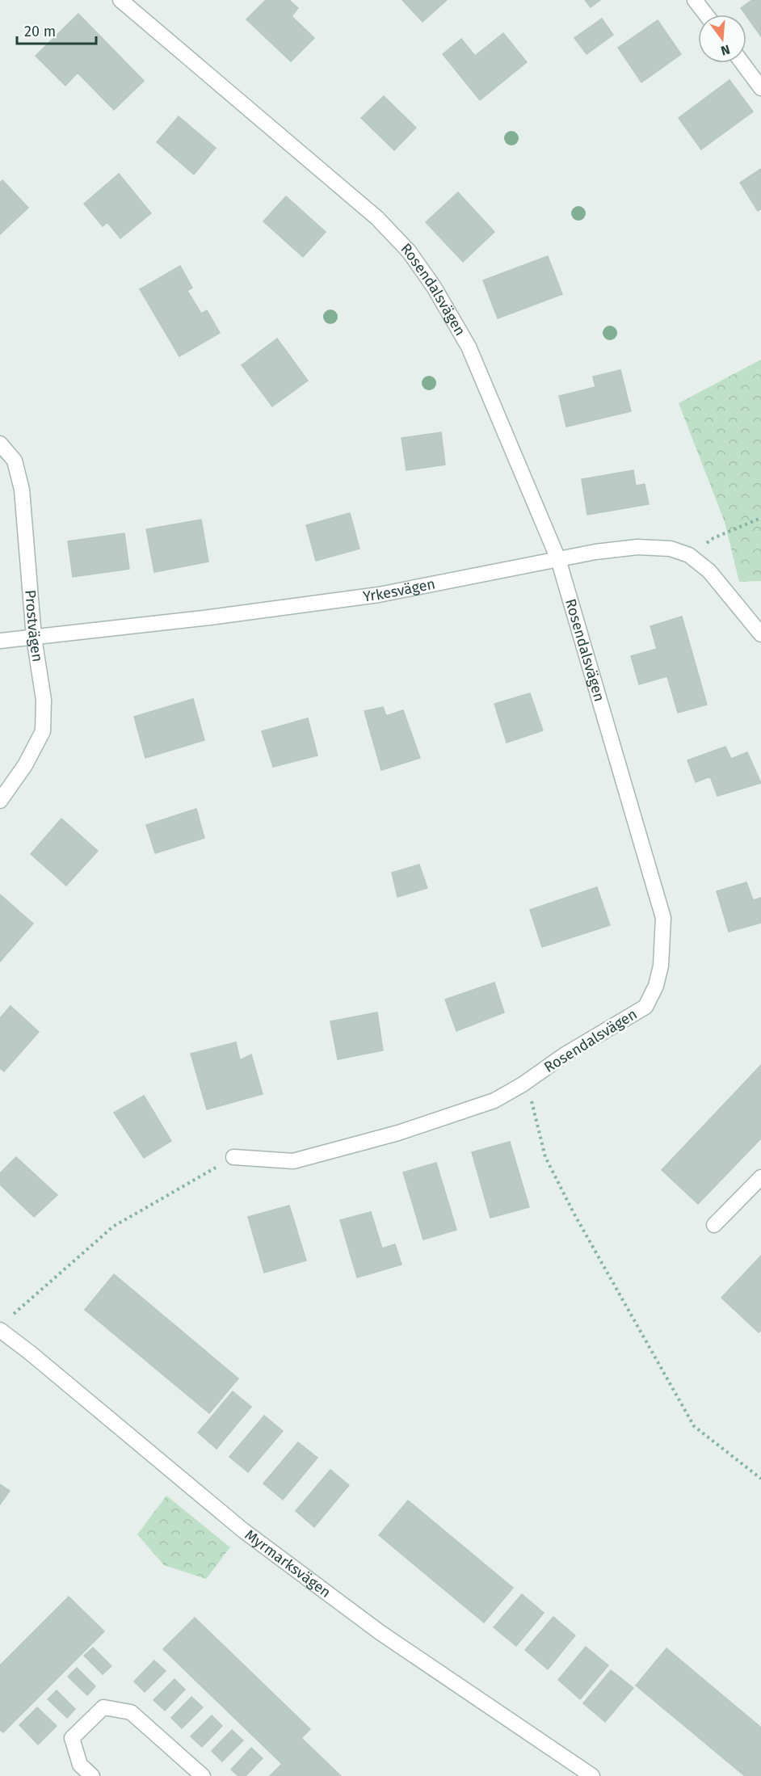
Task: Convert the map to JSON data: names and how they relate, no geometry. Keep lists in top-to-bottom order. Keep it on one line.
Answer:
{"streets":{"street":["Rosendalsvägen","Yrkesvägen","Prostvägen","Myrmarksvägen"]},"crossings":[["Rosendalsvägen","Yrkesvägen"],["Yrkesvägen","Prostvägen"]],"scale_bar":"20 m","north":"bottom"}
